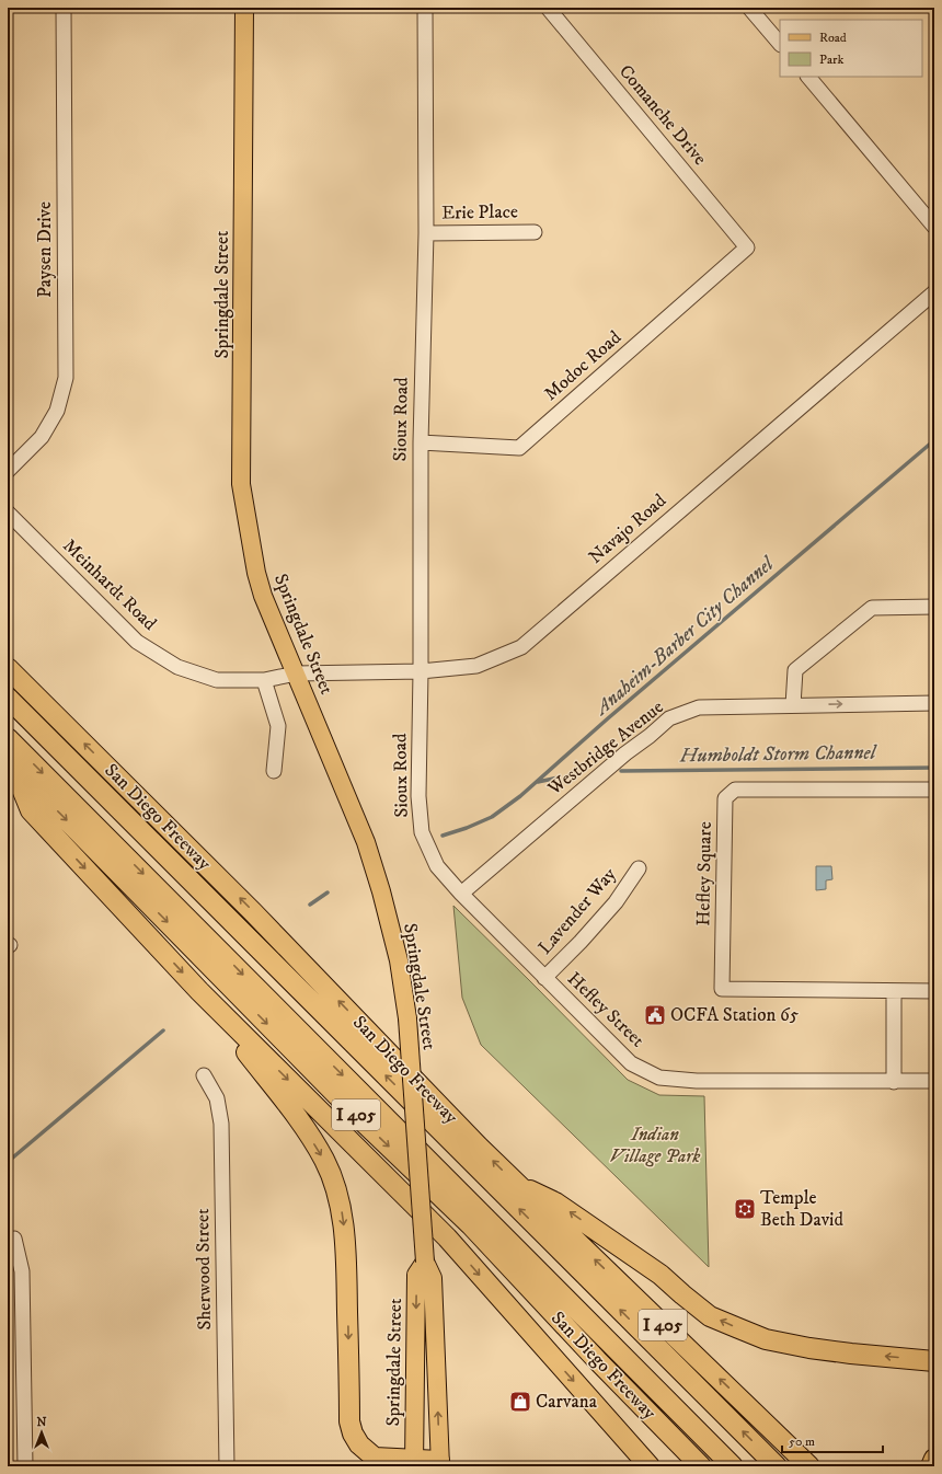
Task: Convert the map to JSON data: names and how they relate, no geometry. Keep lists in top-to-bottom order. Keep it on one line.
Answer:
{"streets":{"highway":["San Diego Freeway","I 405"],"main road":["Springdale Street"],"street":["Comanche Drive","Erie Place","Paysen Drive","Modoc Road","Sioux Road","Navajo Road","Meinhardt Road","Westbridge Avenue","Hefley Square","Lavender Way","Hefley Street","Sherwood Street"]},"crossings":[["Comanche Drive","Modoc Road"],["Erie Place","Sioux Road"],["Springdale Street","Navajo Road"],["Springdale Street","Meinhardt Road"],["Modoc Road","Sioux Road"],["Sioux Road","Navajo Road"],["Sioux Road","Hefley Street"],["Navajo Road","Meinhardt Road"],["Westbridge Avenue","Hefley Street"],["Lavender Way","Hefley Street"]],"water":["Anaheim-Barber City Channel","Humboldt Storm Channel"],"parks":["Indian Village Park"],"places":{"public building":["OCFA Station 65"],"synagogue":["Temple Beth David"],"shop":["Carvana"]},"legend":["Road","Park"],"scale_bar":"50 m","north":"top"}
